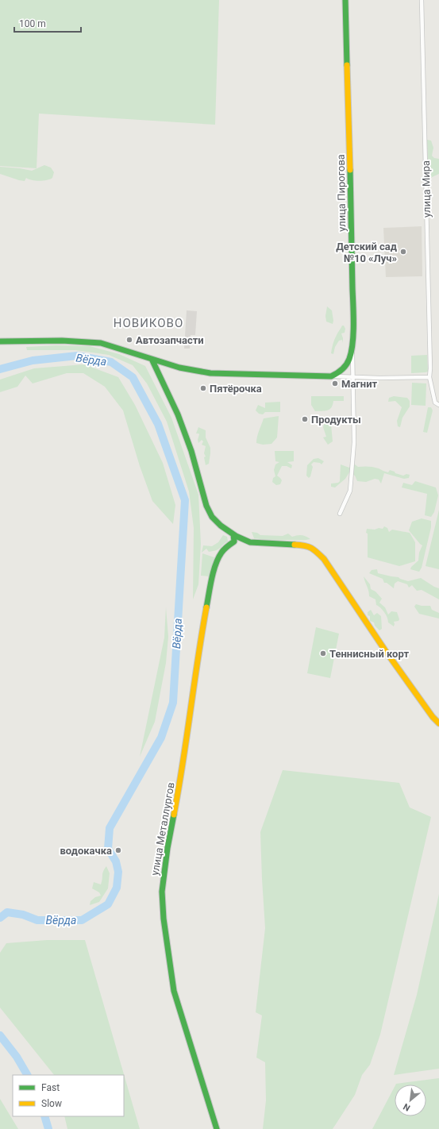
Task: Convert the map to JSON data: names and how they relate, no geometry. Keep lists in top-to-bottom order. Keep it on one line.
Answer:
{"streets":{"street":["улица Мира","улица Пирогова","улица Металлургов"]},"districts":["НОВИКОВО"],"water":["Вёрда"],"places":["Детский сад №10 «Луч»","Автозапчасти","Магнит","Пятёрочка","Продукты","Теннисный корт","водокачка"],"legend":["Fast","Slow"],"scale_bar":"100 m","north":"bottom left"}
